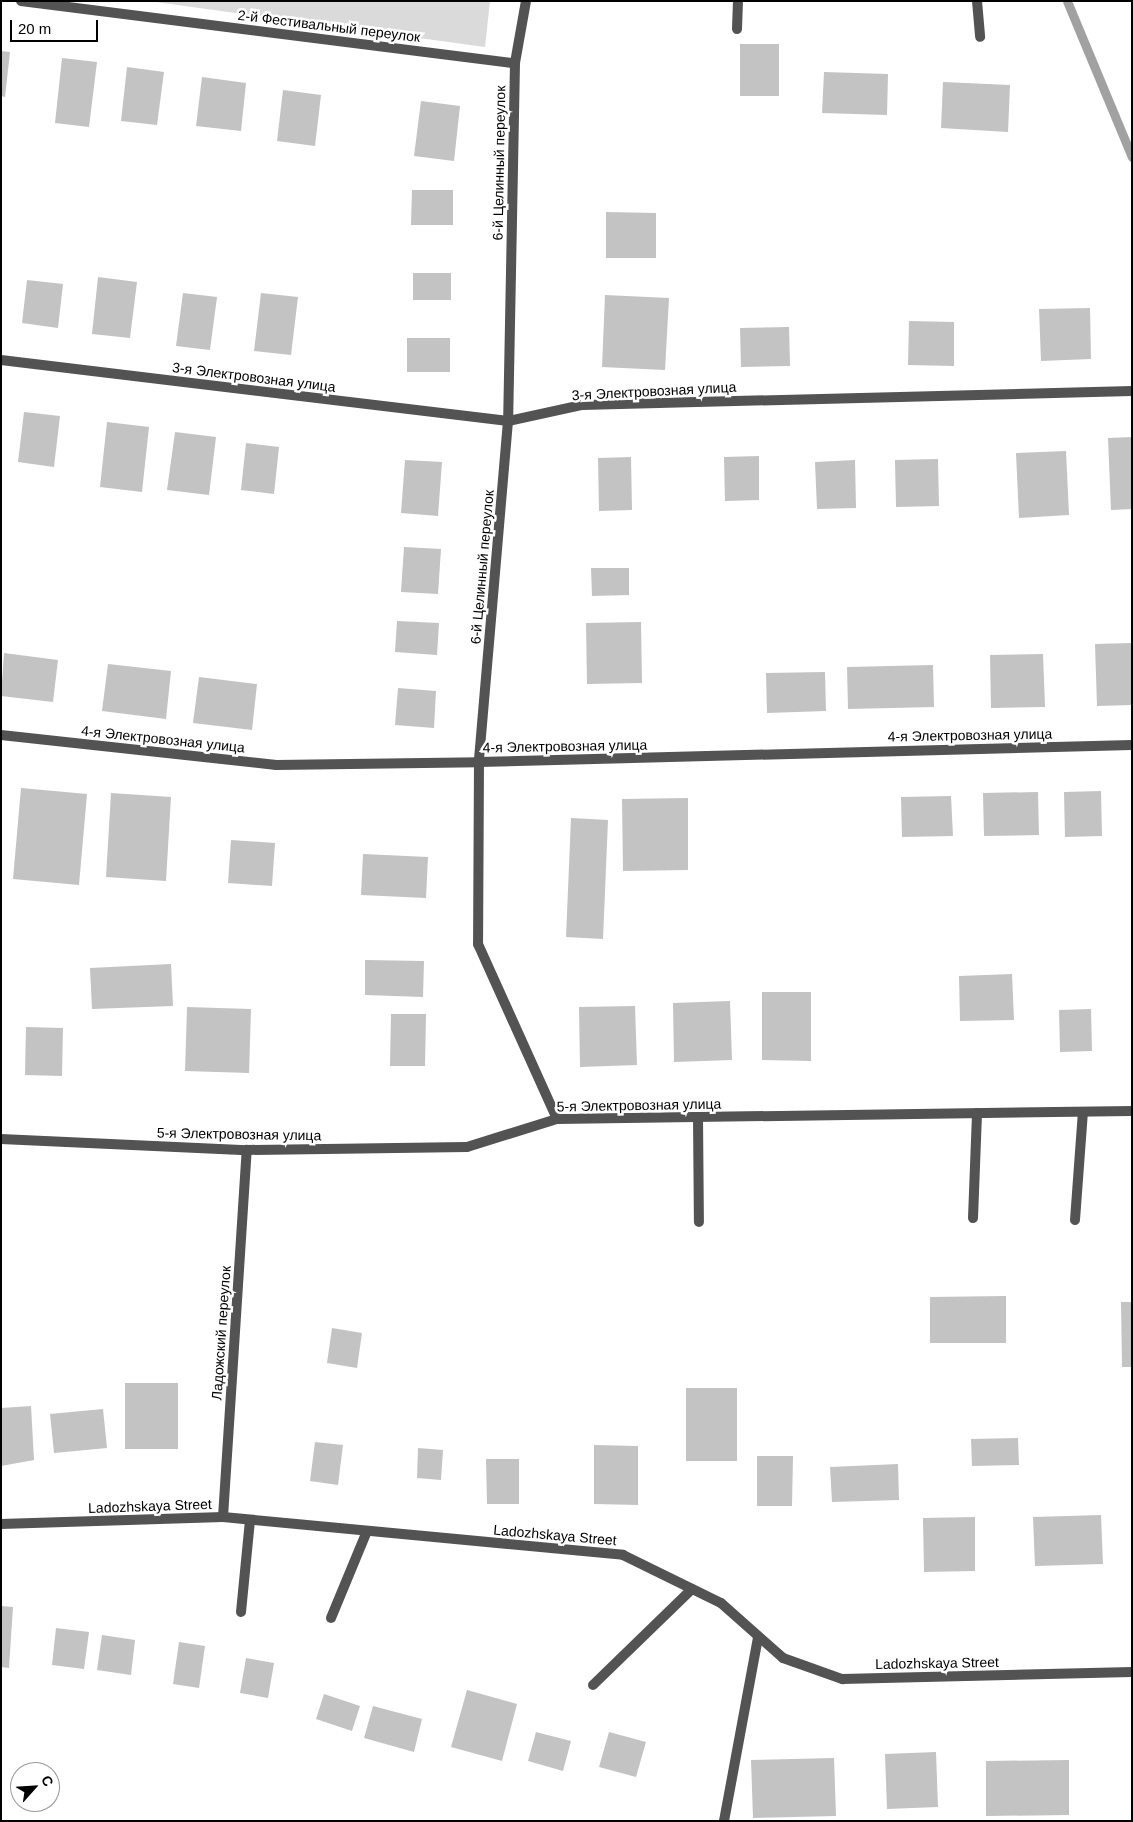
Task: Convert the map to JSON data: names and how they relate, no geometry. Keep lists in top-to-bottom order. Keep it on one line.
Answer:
{"streets":{"street":["2-й Фестивальный переулок","6-й Целинный переулок","3-я Электровозная улица","4-я Электровозная улица","5-я Электровозная улица","Ладожский переулок","Ladozhskaya Street"]},"crossings":[["2-й Фестивальный переулок","6-й Целинный переулок"],["6-й Целинный переулок","3-я Электровозная улица"],["6-й Целинный переулок","4-я Электровозная улица"],["6-й Целинный переулок","5-я Электровозная улица"],["5-я Электровозная улица","Ладожский переулок"],["Ладожский переулок","Ladozhskaya Street"]],"scale_bar":"20 m","north":"top right"}
